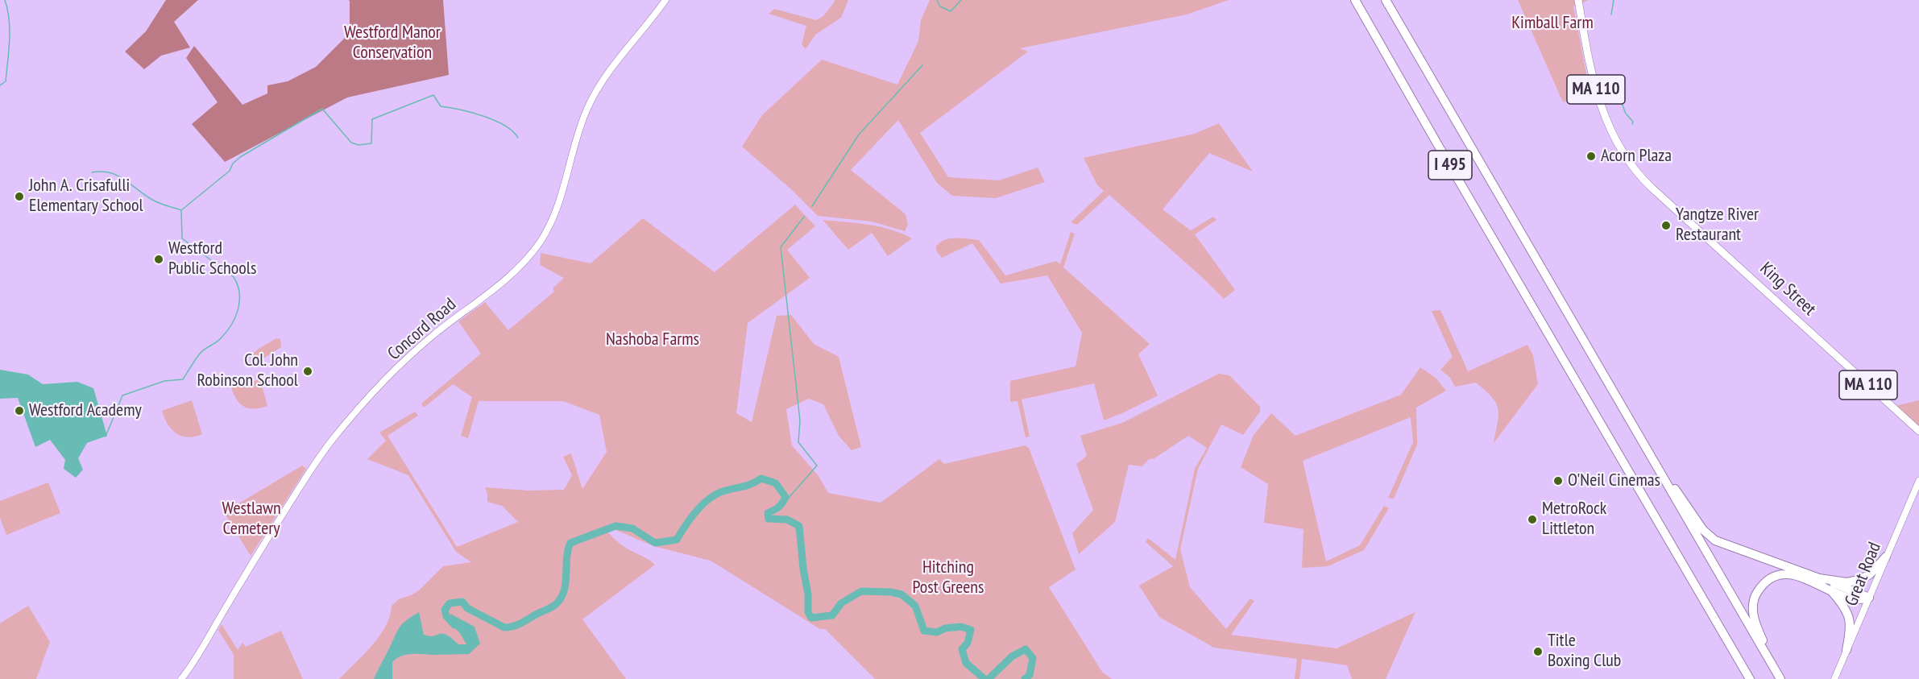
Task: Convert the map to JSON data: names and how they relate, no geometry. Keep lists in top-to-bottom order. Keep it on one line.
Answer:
{"streets":{"highway":["I 495"],"main road":["MA 110","King Street","Concord Road","Great Road"]},"parks":["Kimball Farm","Westford Manor Conservation","Nashoba Farms","Westlawn Cemetery","Hitching Post Greens"],"places":["Acorn Plaza","John A. Crisafulli Elementary School","Yangtze River Restaurant","Westford Public Schools","Col. John Robinson School","Westford Academy","O'Neil Cinemas","MetroRock Littleton","Title Boxing Club"]}
